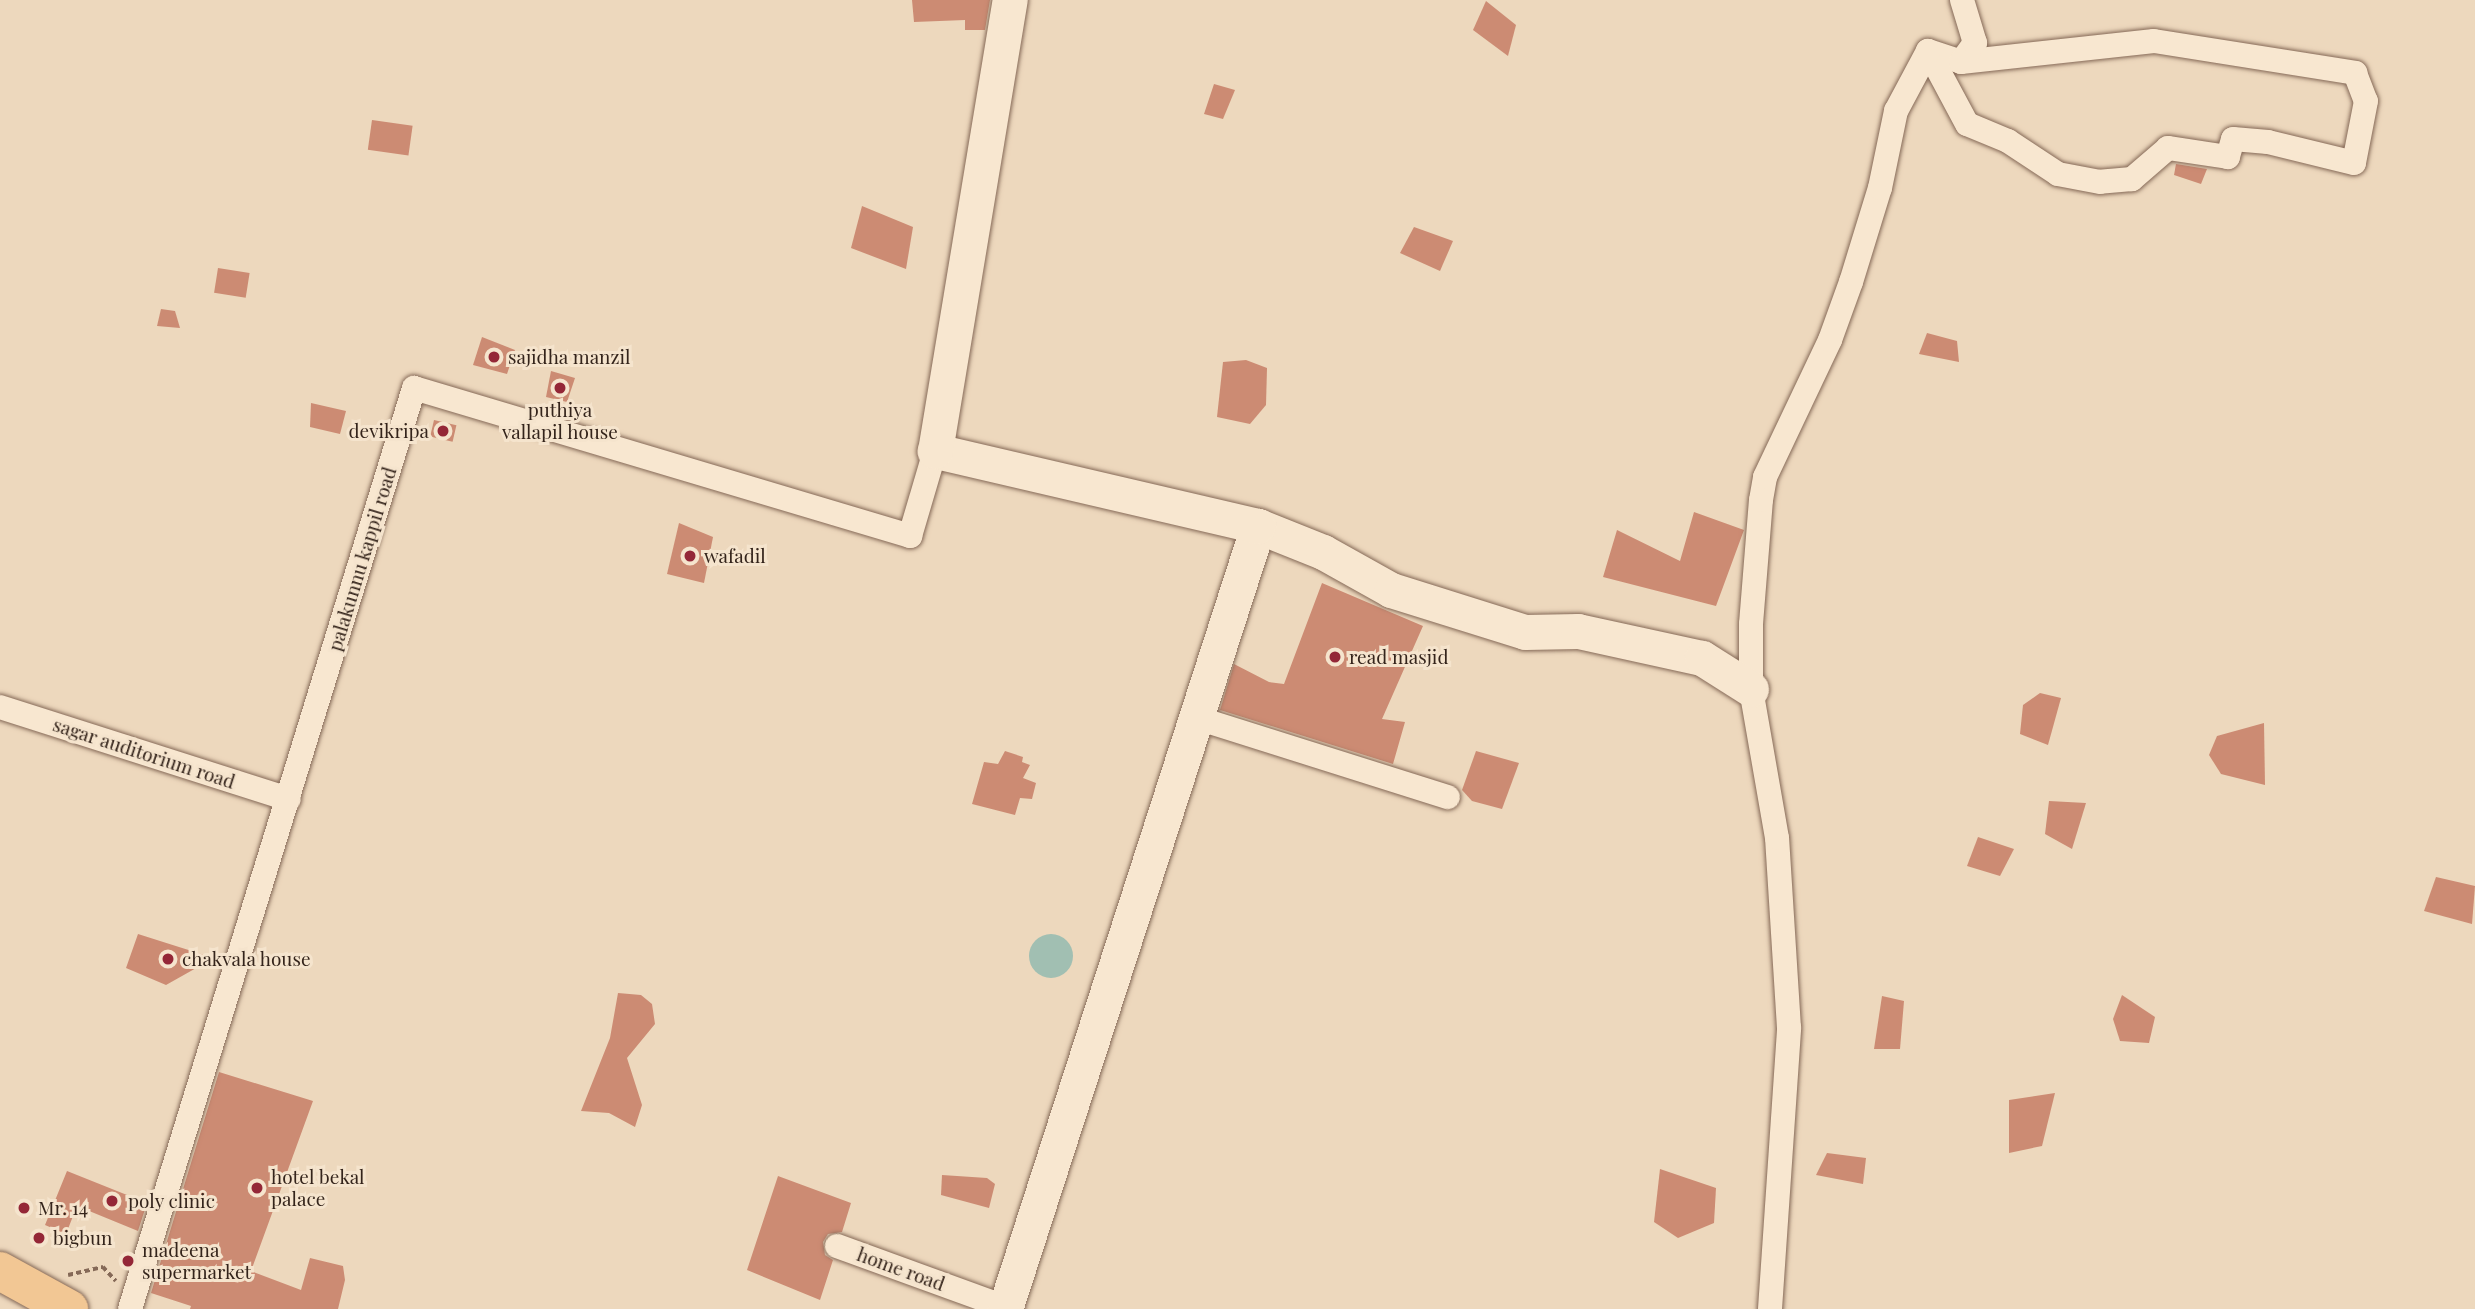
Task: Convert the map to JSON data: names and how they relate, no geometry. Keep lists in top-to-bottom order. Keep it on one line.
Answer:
{"streets":{"street":["palakunnu kappil road","sagar auditorium road","home road"]},"crossings":[["palakunnu kappil road","sagar auditorium road"]],"places":["sajidha manzil","puthiya vallapil house","devikripa","wafadil","read masjid","chakvala house","hotel bekal palace","poly clinic","Mr. 14","bigbun","madeena supermarket"]}
